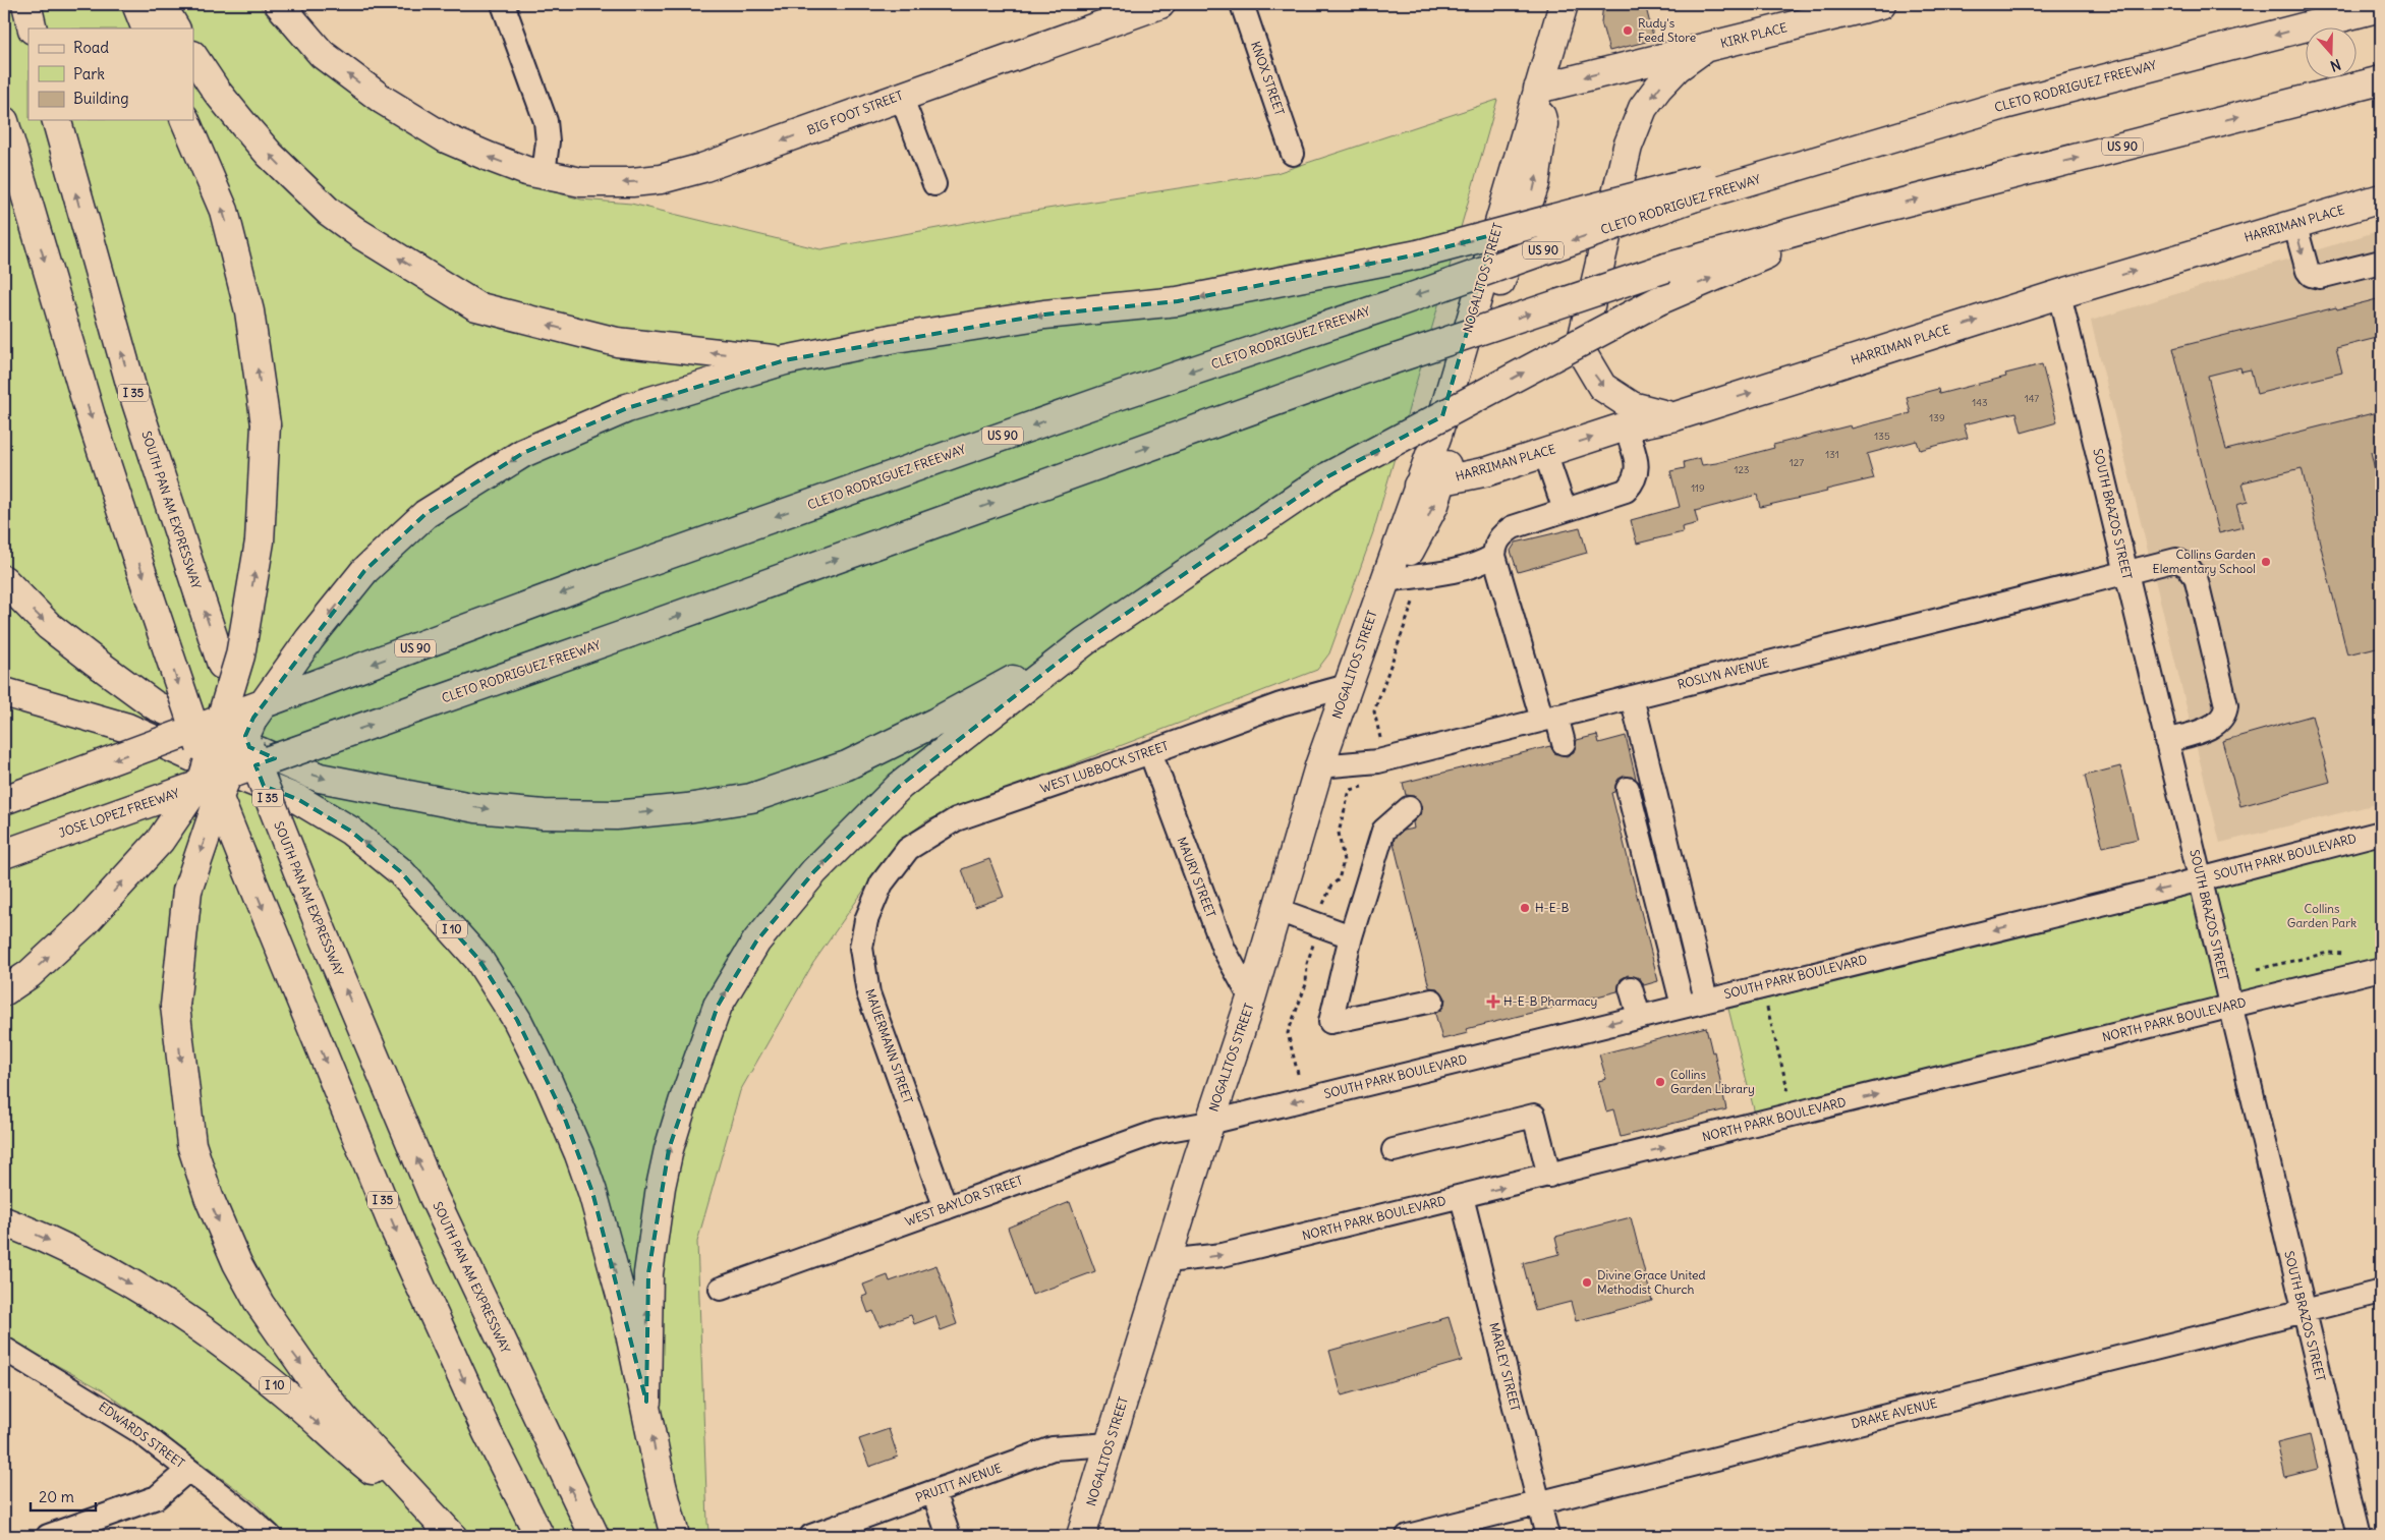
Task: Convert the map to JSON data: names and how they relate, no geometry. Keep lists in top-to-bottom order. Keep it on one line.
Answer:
{"streets":{"main road":["KIRK PLACE","CLETO RODRIGUEZ FREEWAY","BIG FOOT STREET","US 90","HARRIMAN PLACE","NOGALITOS STREET","I 35","SOUTH PAN AM EXPRESSWAY","JOSE LOPEZ FREEWAY","I 10"],"street":["KNOX STREET","SOUTH BRAZOS STREET","ROSLYN AVENUE","WEST LUBBOCK STREET","SOUTH PARK BOULEVARD","MAURY STREET","NORTH PARK BOULEVARD","MAUERMANN STREET","WEST BAYLOR STREET","MARLEY STREET","DRAKE AVENUE","EDWARDS STREET","PRUITT AVENUE"]},"crossings":[["KIRK PLACE","NOGALITOS STREET"],["CLETO RODRIGUEZ FREEWAY","JOSE LOPEZ FREEWAY"],["HARRIMAN PLACE","NOGALITOS STREET"],["HARRIMAN PLACE","SOUTH BRAZOS STREET"],["NOGALITOS STREET","ROSLYN AVENUE"],["NOGALITOS STREET","WEST LUBBOCK STREET"],["NOGALITOS STREET","SOUTH PARK BOULEVARD"],["NOGALITOS STREET","MAURY STREET"],["NOGALITOS STREET","NORTH PARK BOULEVARD"],["NOGALITOS STREET","WEST BAYLOR STREET"],["NOGALITOS STREET","PRUITT AVENUE"],["SOUTH BRAZOS STREET","ROSLYN AVENUE"],["SOUTH BRAZOS STREET","SOUTH PARK BOULEVARD"],["SOUTH BRAZOS STREET","NORTH PARK BOULEVARD"],["SOUTH BRAZOS STREET","DRAKE AVENUE"],["WEST LUBBOCK STREET","MAURY STREET"],["WEST LUBBOCK STREET","MAUERMANN STREET"],["SOUTH PARK BOULEVARD","WEST BAYLOR STREET"],["NORTH PARK BOULEVARD","MARLEY STREET"],["MAUERMANN STREET","WEST BAYLOR STREET"],["MARLEY STREET","DRAKE AVENUE"]],"one_way":["SOUTH PARK BOULEVARD","NORTH PARK BOULEVARD"],"parks":["Collins Garden Park"],"places":{"other":["Rudy's Feed Store","Collins Garden Elementary School","H-E-B","Collins Garden Library","Divine Grace United Methodist Church"],"health":["H-E-B Pharmacy"]},"house_numbers":["147","143","139","135","131","127","123","119"],"legend":["Road","Park","Building"],"scale_bar":"20 m","north":"bottom"}
